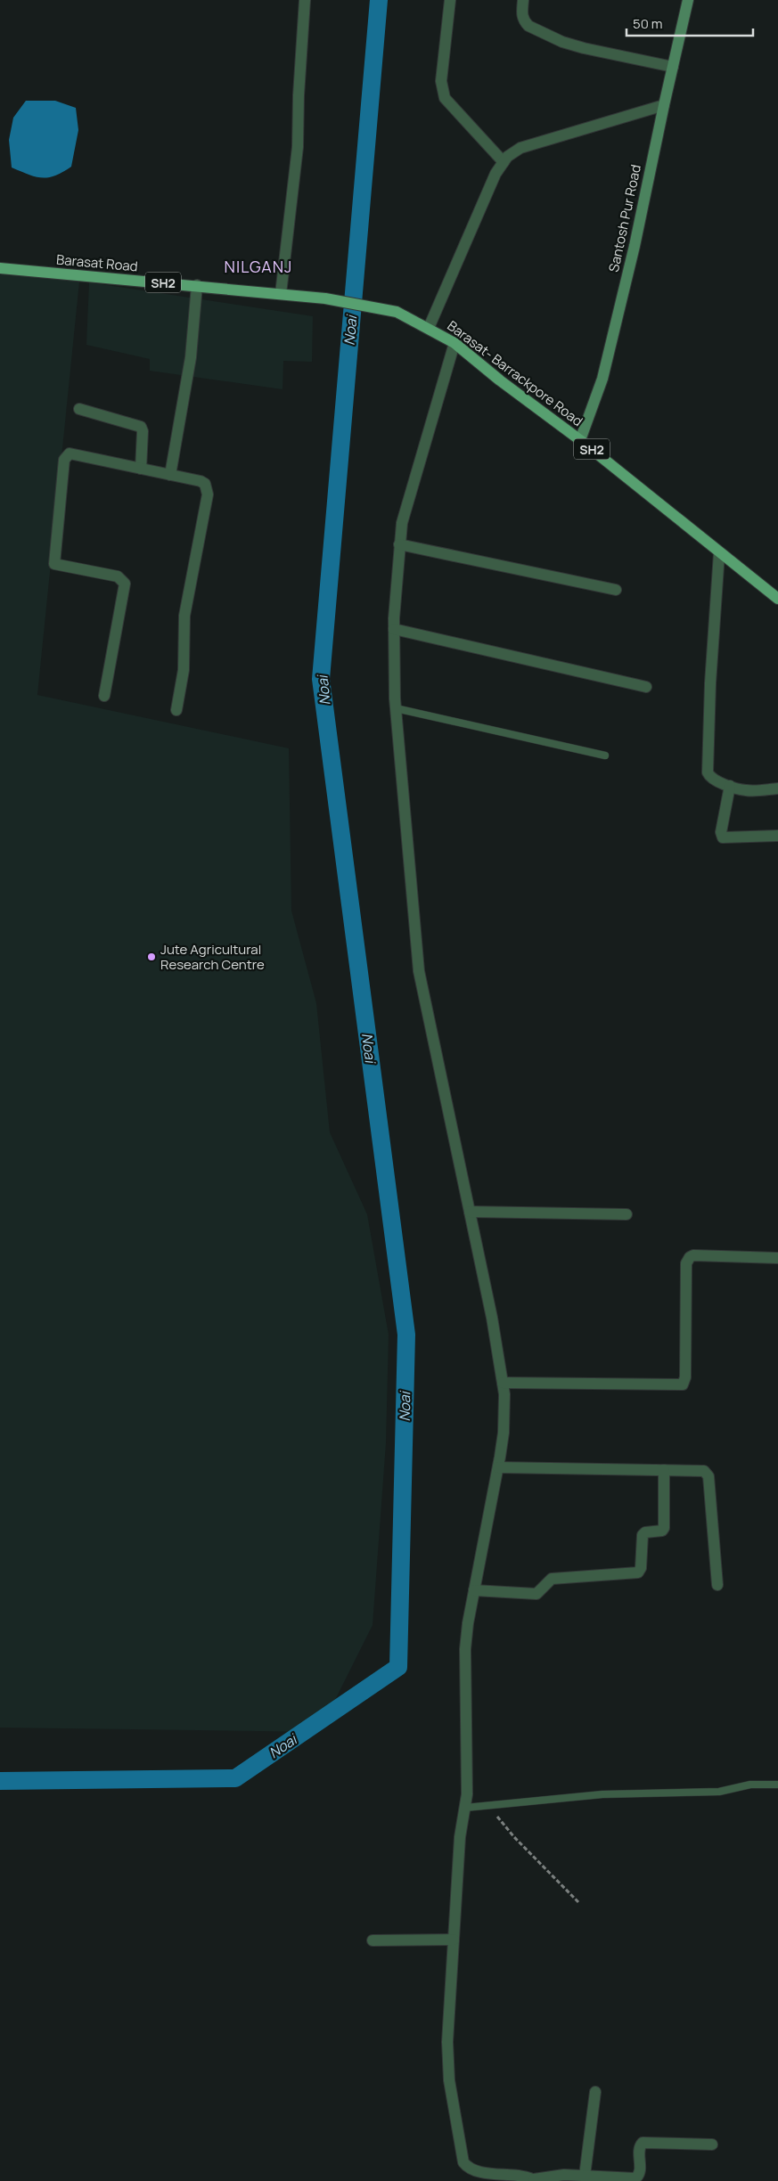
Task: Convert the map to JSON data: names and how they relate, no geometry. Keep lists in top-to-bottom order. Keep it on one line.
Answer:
{"streets":{"main road":["Santosh Pur Road","Barasat Road","SH2","Barasat- Barrackpore Road"]},"crossings":[["Santosh Pur Road","Barasat- Barrackpore Road"],["Barasat Road","Barasat- Barrackpore Road"]],"districts":["NILGANJ"],"water":["Noai"],"places":["Jute Agricultural Research Centre"],"scale_bar":"50 m"}
